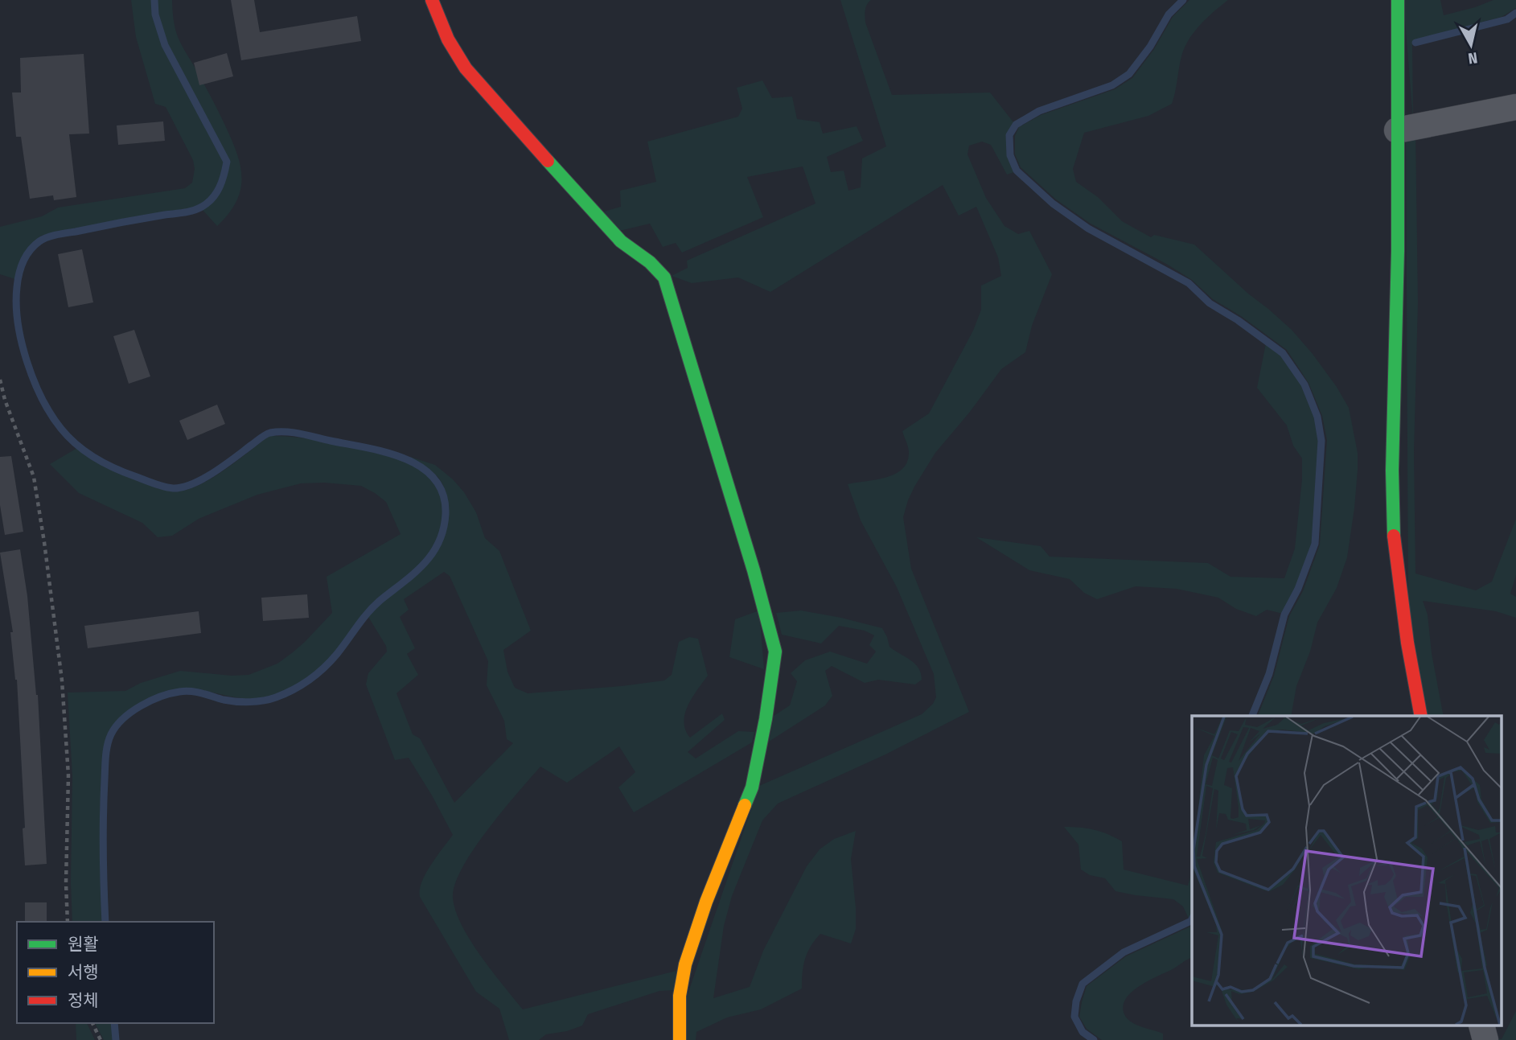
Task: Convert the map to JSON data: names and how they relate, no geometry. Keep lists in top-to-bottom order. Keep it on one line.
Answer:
{"legend":["원활","서행","정체"],"north":"bottom"}
